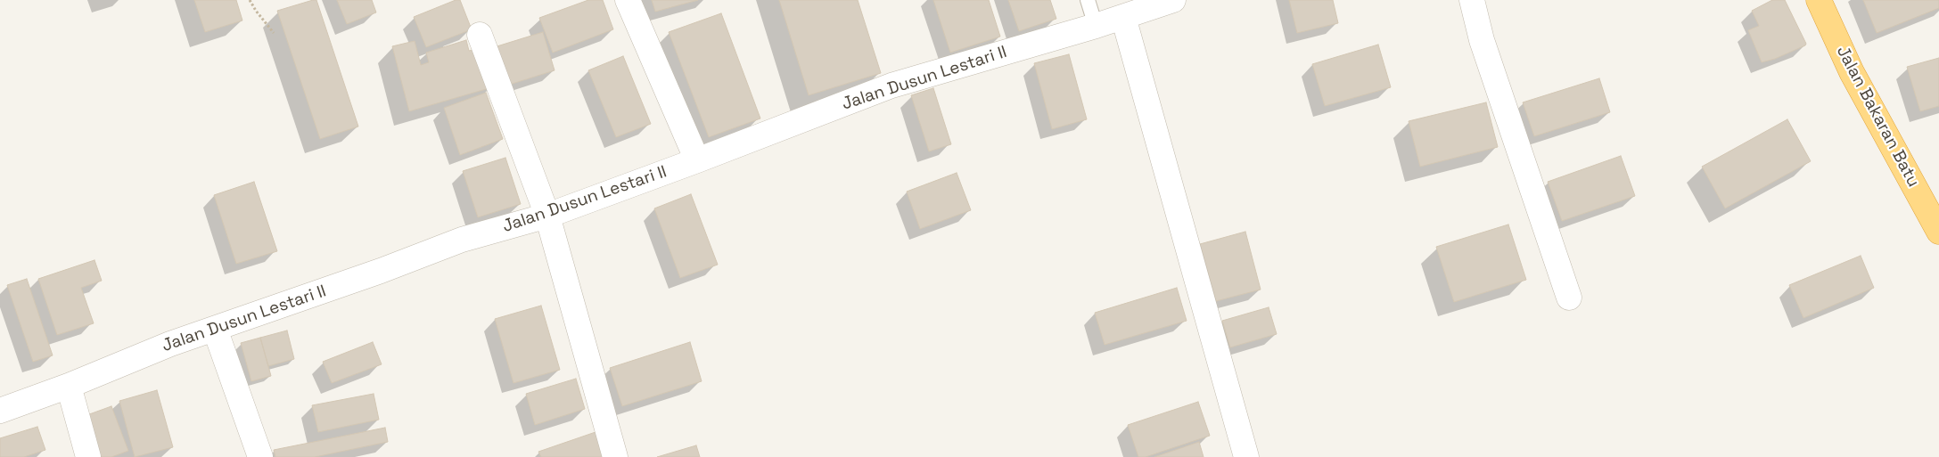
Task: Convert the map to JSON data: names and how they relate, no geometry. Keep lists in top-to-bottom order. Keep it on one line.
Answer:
{"streets":{"highway":["Jalan Bakaran Batu"],"street":["Jalan Dusun Lestari II"]}}
